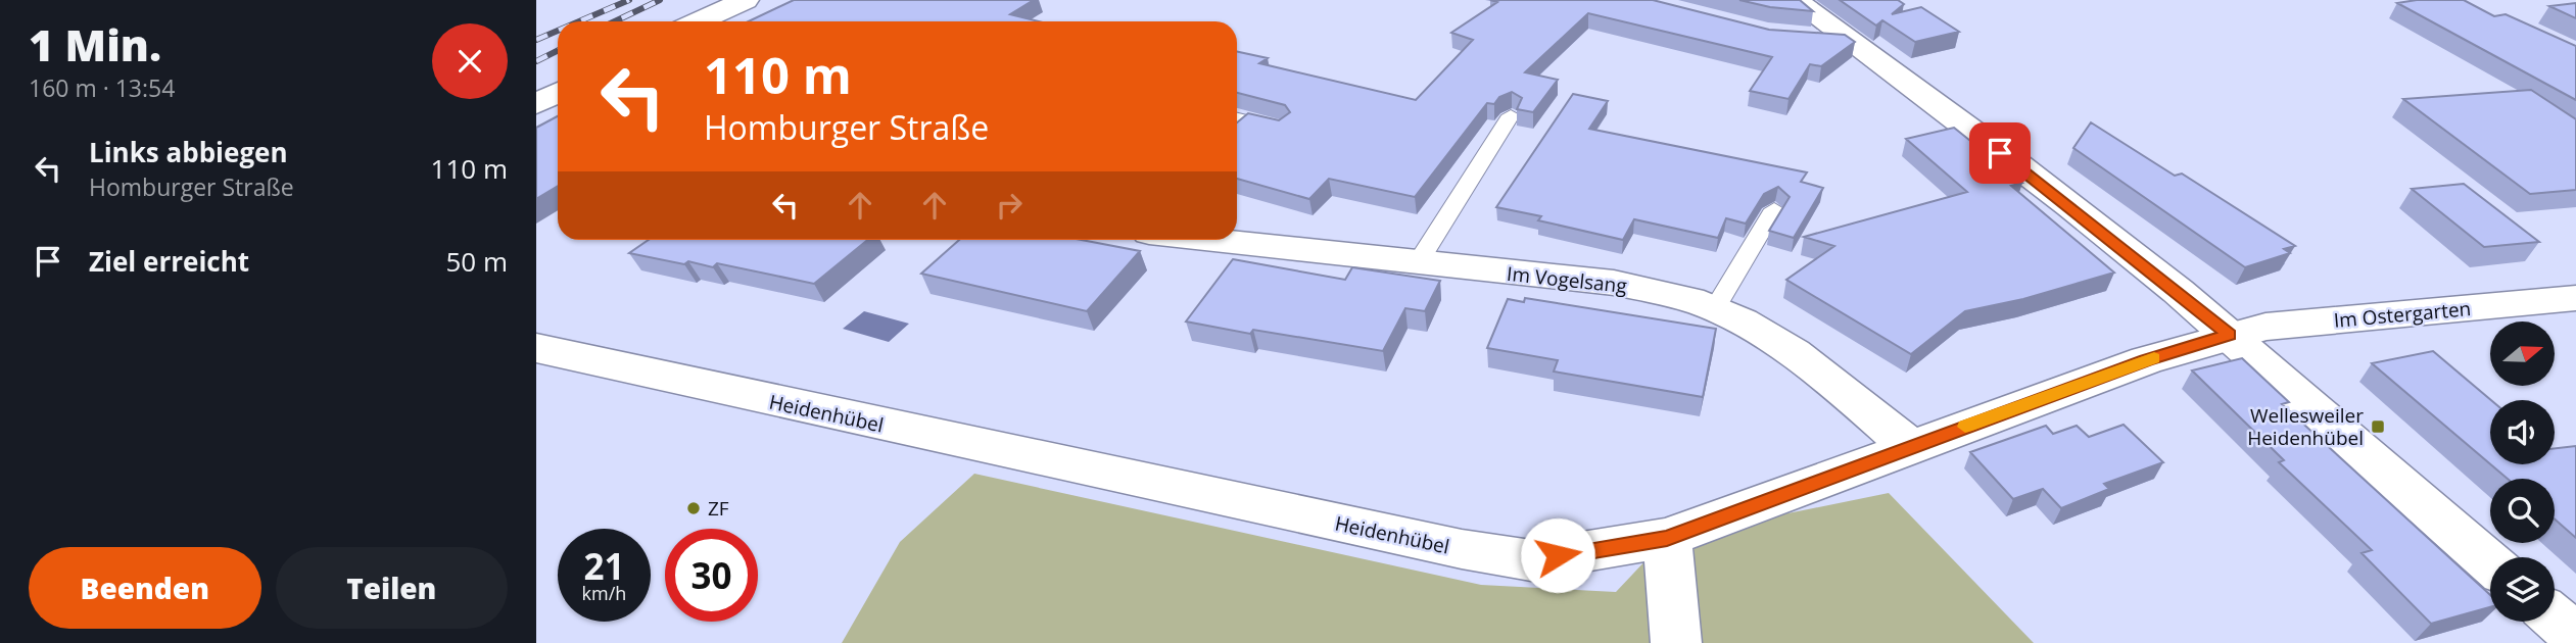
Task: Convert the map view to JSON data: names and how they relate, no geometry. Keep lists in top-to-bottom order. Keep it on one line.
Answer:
{"streets":{"street":["Im Vogelsang","Im Ostergarten","Heidenhübel"]},"crossings":[["Im Vogelsang","Heidenhübel"],["Im Ostergarten","Heidenhübel"]],"places":{"transit":["Wellesweiler Heidenhübel"],"other":["ZF"]},"north":"right","page":{"heading":["1 Min.","160 m · 13:54"],"turn":["110 m","Homburger Straße"],"list":[{"name":"Links abbiegen","note":"Homburger Straße","value":"110 m"},{"name":"Ziel erreicht","value":"50 m"}],"speed":"21 km/h","limit":"30","buttons":["Beenden","Teilen"]}}
